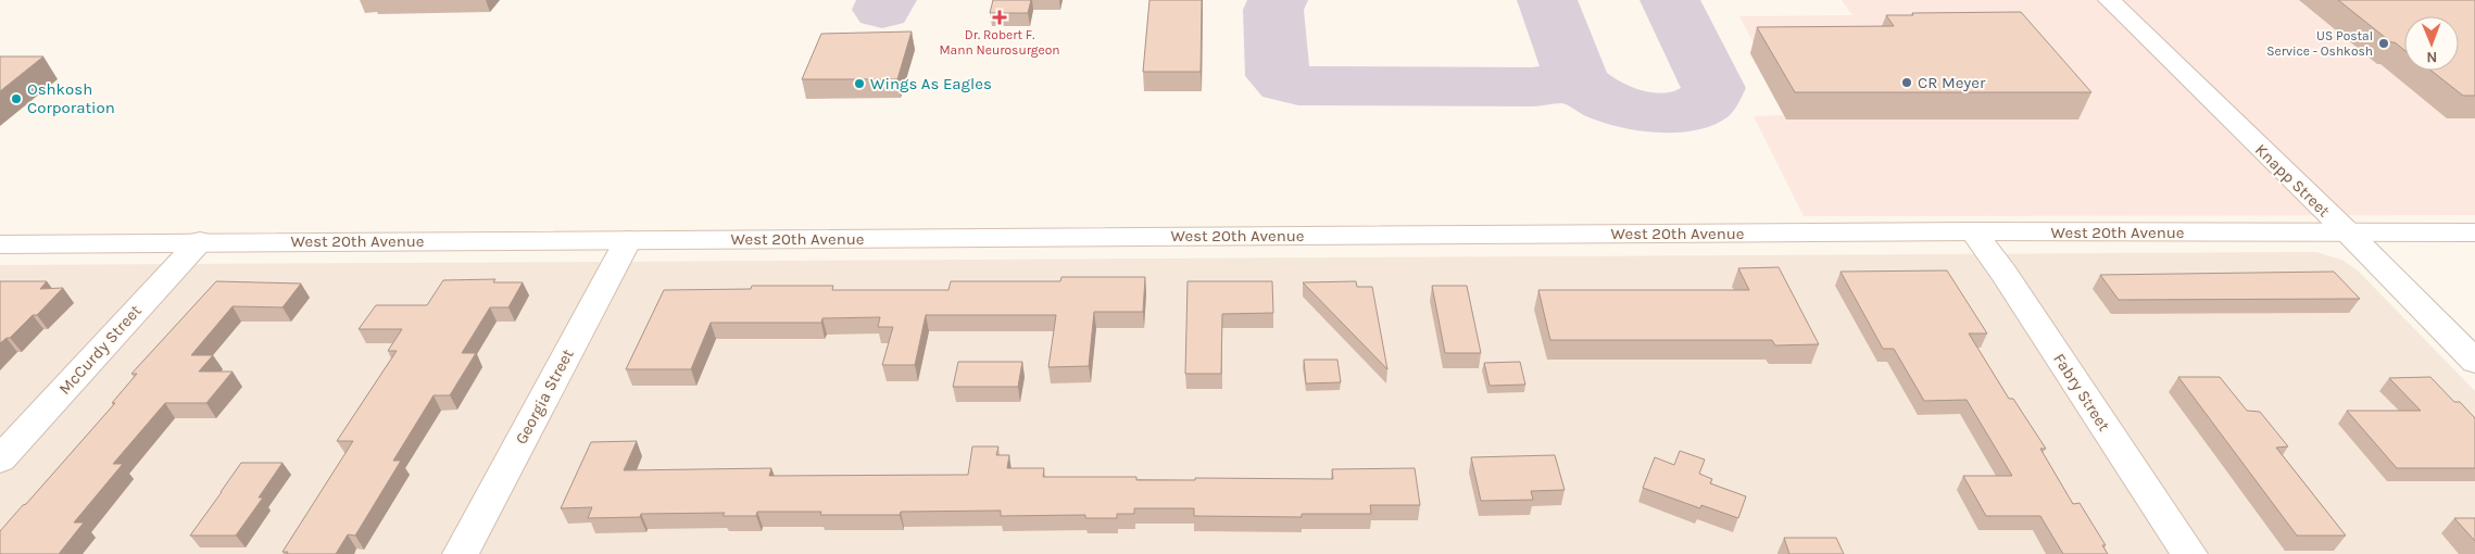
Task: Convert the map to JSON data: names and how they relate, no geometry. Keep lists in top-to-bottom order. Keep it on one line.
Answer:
{"streets":{"main road":["Knapp Street","West 20th Avenue","McCurdy Street","Fabry Street","Georgia Street"]},"crossings":[["Knapp Street","West 20th Avenue"],["West 20th Avenue","McCurdy Street"],["West 20th Avenue","Fabry Street"],["West 20th Avenue","Georgia Street"]],"places":{"health":["Dr. Robert F. Mann Neurosurgeon"],"other":["US Postal Service - Oshkosh","CR Meyer","Wings As Eagles","Oshkosh Corporation"]},"north":"bottom"}
